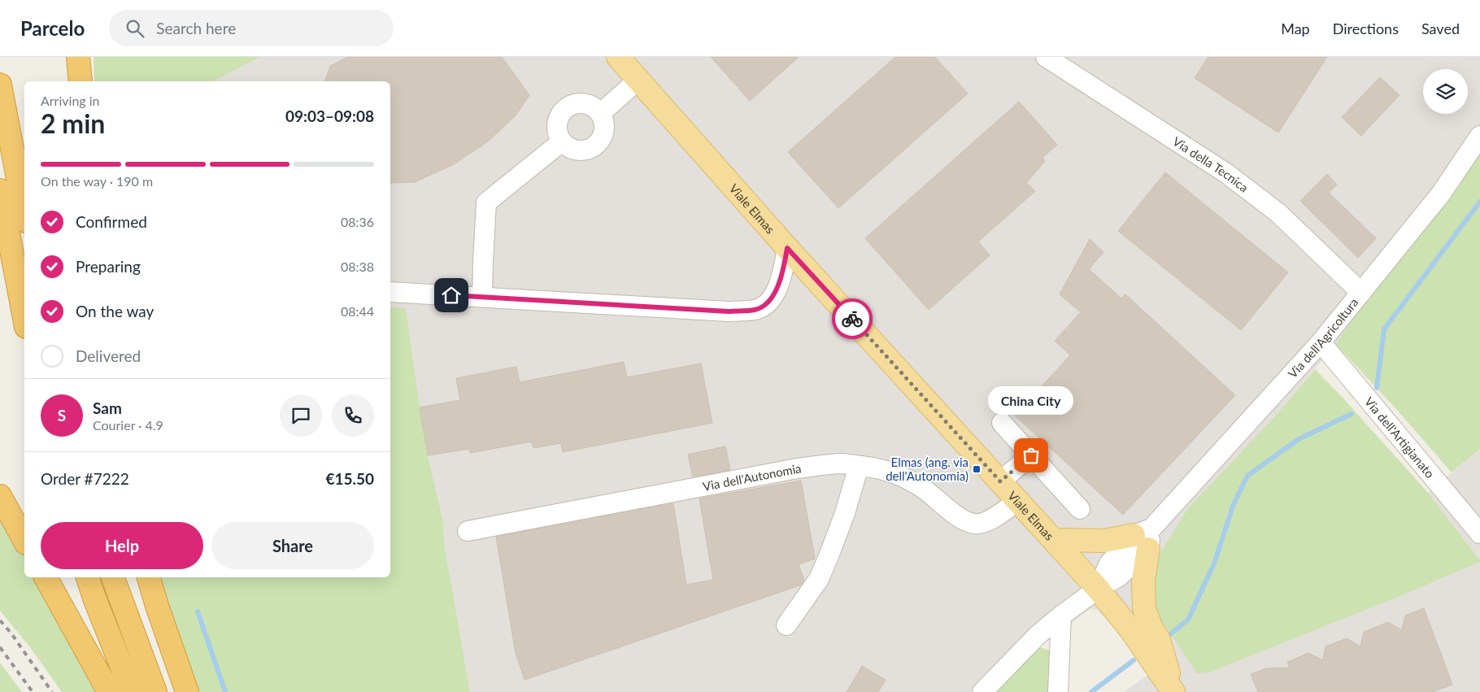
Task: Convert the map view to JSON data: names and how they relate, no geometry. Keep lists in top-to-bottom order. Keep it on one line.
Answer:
{"streets":{"main road":["Viale Elmas"],"street":["Via della Tecnica","Via dell'Agricoltura","Via dell'Artigianato","Via dell'Autonomia"]},"crossings":[["Via della Tecnica","Via dell'Agricoltura"],["Viale Elmas","Via dell'Agricoltura"],["Viale Elmas","Via dell'Autonomia"],["Via dell'Agricoltura","Via dell'Artigianato"]],"places":{"other":["China City"],"transit":["Elmas (ang. via dell'Autonomia)"]},"page":{"header":"Parcelo","search":"Search here","nav":["Map","Directions","Saved"],"heading":["2 min","Arriving in","09:03–09:08"],"panel":["Sam","Courier · 4.9","Order #7222","€15.50"],"bar":"On the way · 190 m","list":[["Confirmed","08:36"],["Preparing","08:38"],["On the way","08:44"],"Delivered"],"bubble":"China City","round":"S","buttons":["Help","Share"]}}
